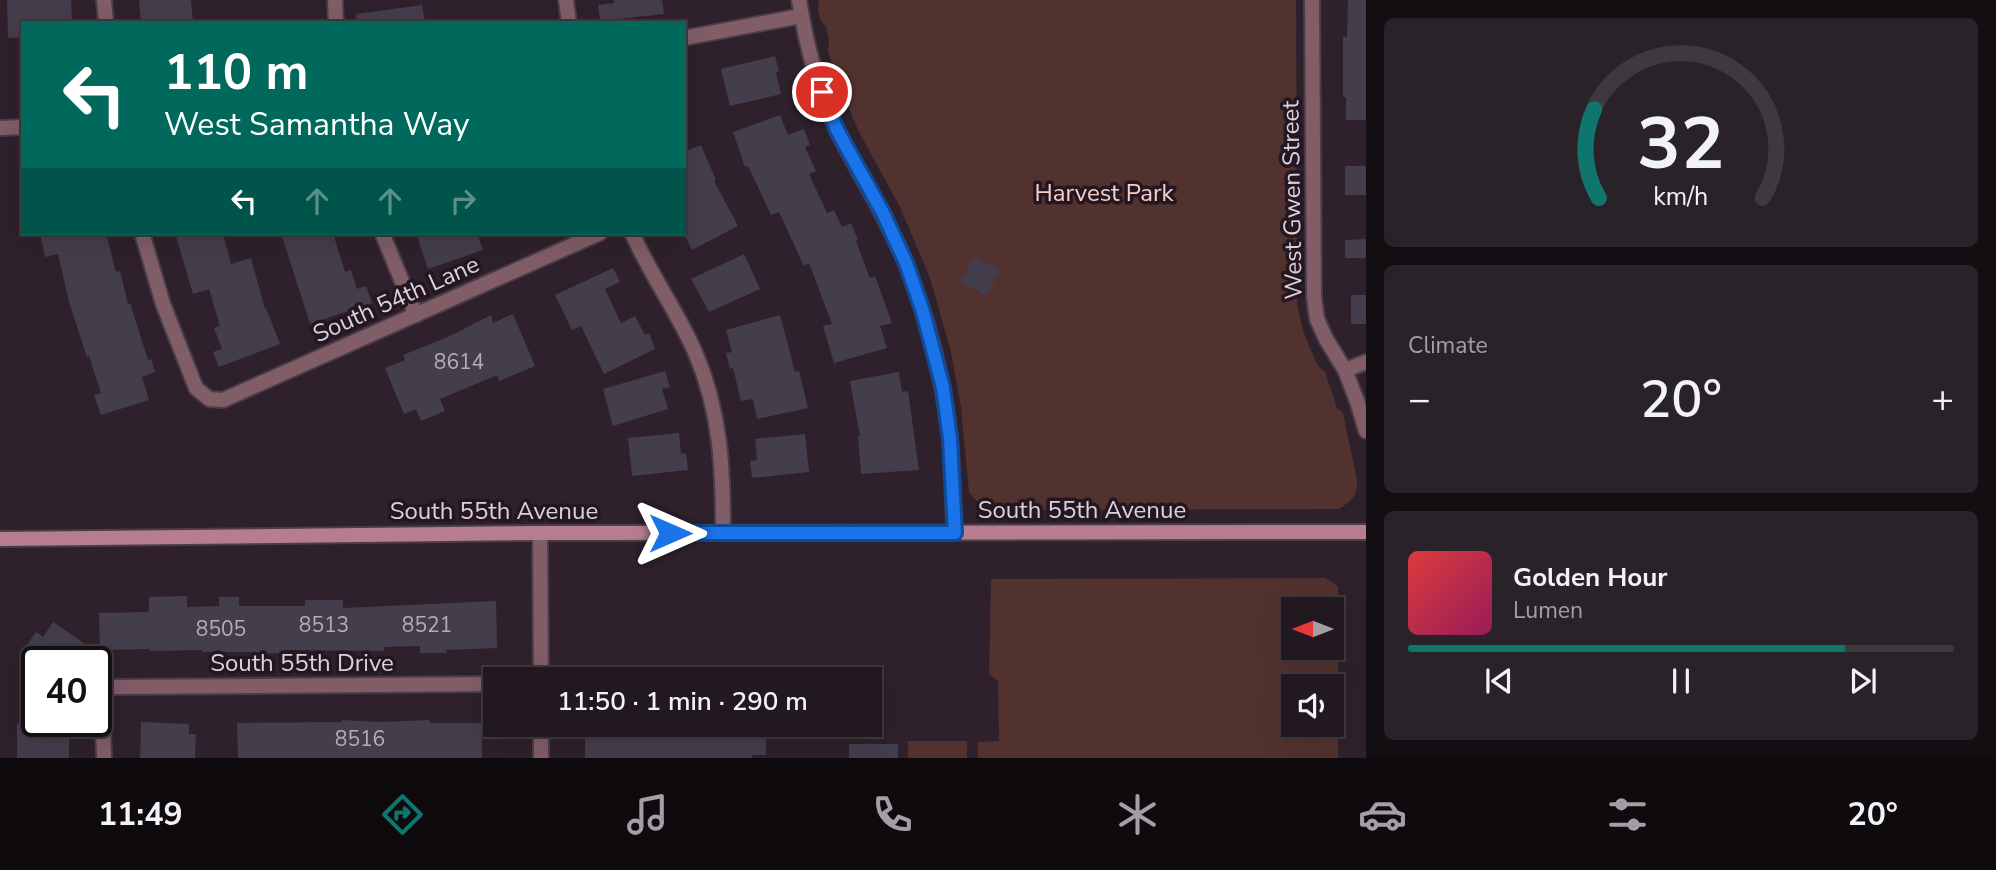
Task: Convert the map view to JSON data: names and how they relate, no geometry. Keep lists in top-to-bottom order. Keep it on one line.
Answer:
{"streets":{"street":["West Gwen Street","South 54th Lane","South 55th Avenue","South 55th Drive"]},"parks":["Harvest Park"],"house_numbers":["8614","8513","8521","8505","8516"],"north":"left","page":{"turn":["110 m","West Samantha Way"],"tile":"Climate","heat":["−","20°","+"],"song":["Golden Hour","Lumen"],"limit":"40","trip":"11:50 · 1 min · 290 m","tabs":["11:49","20°"],"gauge":["32","km/h"]}}
